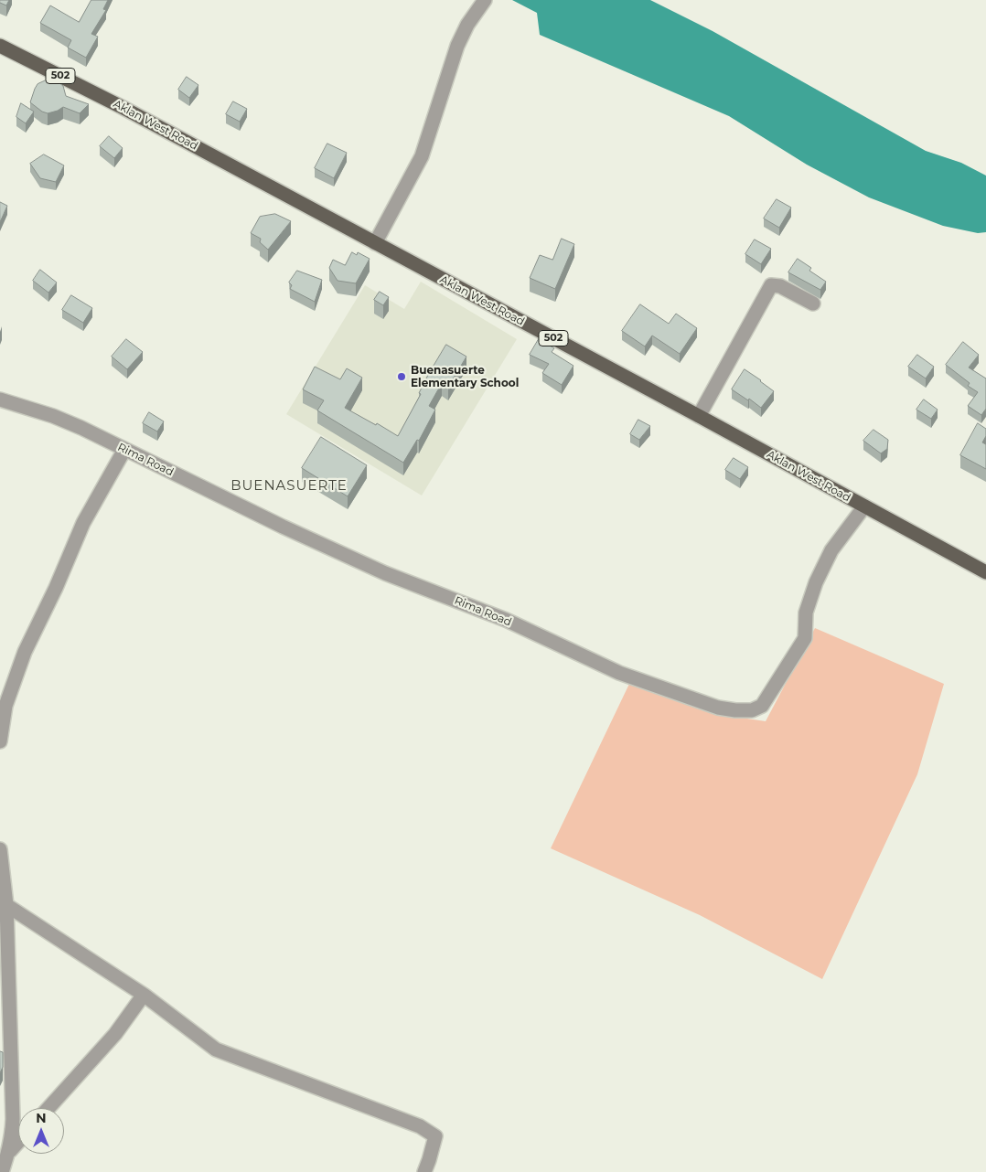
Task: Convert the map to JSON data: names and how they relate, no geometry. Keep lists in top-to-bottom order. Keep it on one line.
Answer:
{"streets":{"main road":["502","Aklan West Road"],"street":["Rima Road"]},"crossings":[["Aklan West Road","Rima Road"]],"districts":["BUENASUERTE"],"places":["Buenasuerte Elementary School"],"north":"top"}
